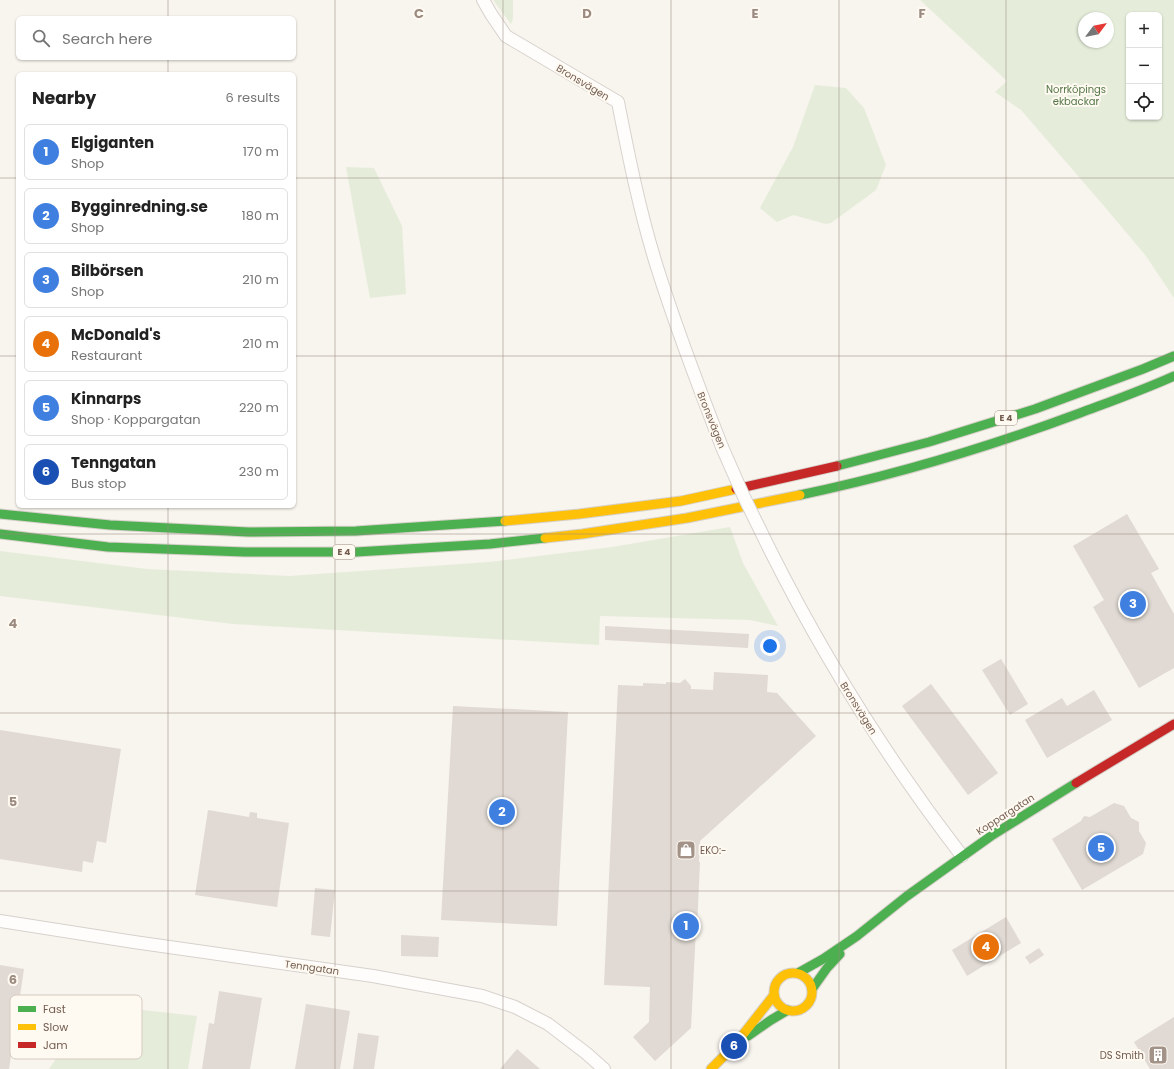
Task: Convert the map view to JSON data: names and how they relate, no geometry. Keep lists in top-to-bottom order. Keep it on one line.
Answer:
{"streets":{"main road":["E 4","Koppargatan"],"street":["Bronsvägen","Tenngatan"]},"crossings":[["Bronsvägen","Koppargatan"]],"parks":["Norrköpings ekbackar"],"places":{"shop":["EKO:-"],"building":["DS Smith"]},"legend":["Fast","Slow","Jam"],"north":"top right","page":{"map_buttons":["+","−"],"search":"Search here","heading":["Nearby","6 results"],"list":[{"mark":"1","name":"Elgiganten","note":"Shop","value":"170 m"},{"mark":"2","name":"Bygginredning.se","note":"Shop","value":"180 m"},{"mark":"3","name":"Bilbörsen","note":"Shop","value":"210 m"},{"mark":"4","name":"McDonald's","note":"Restaurant","value":"210 m"},{"mark":"5","name":"Kinnarps","note":"Shop · Koppargatan","value":"220 m"},{"mark":"6","name":"Tenngatan","note":"Bus stop","value":"230 m"}],"pins":["3","2","5","1","4","6"]},"grid":{"columns":["C","D","E","F"],"rows":["4","5","6"]}}
